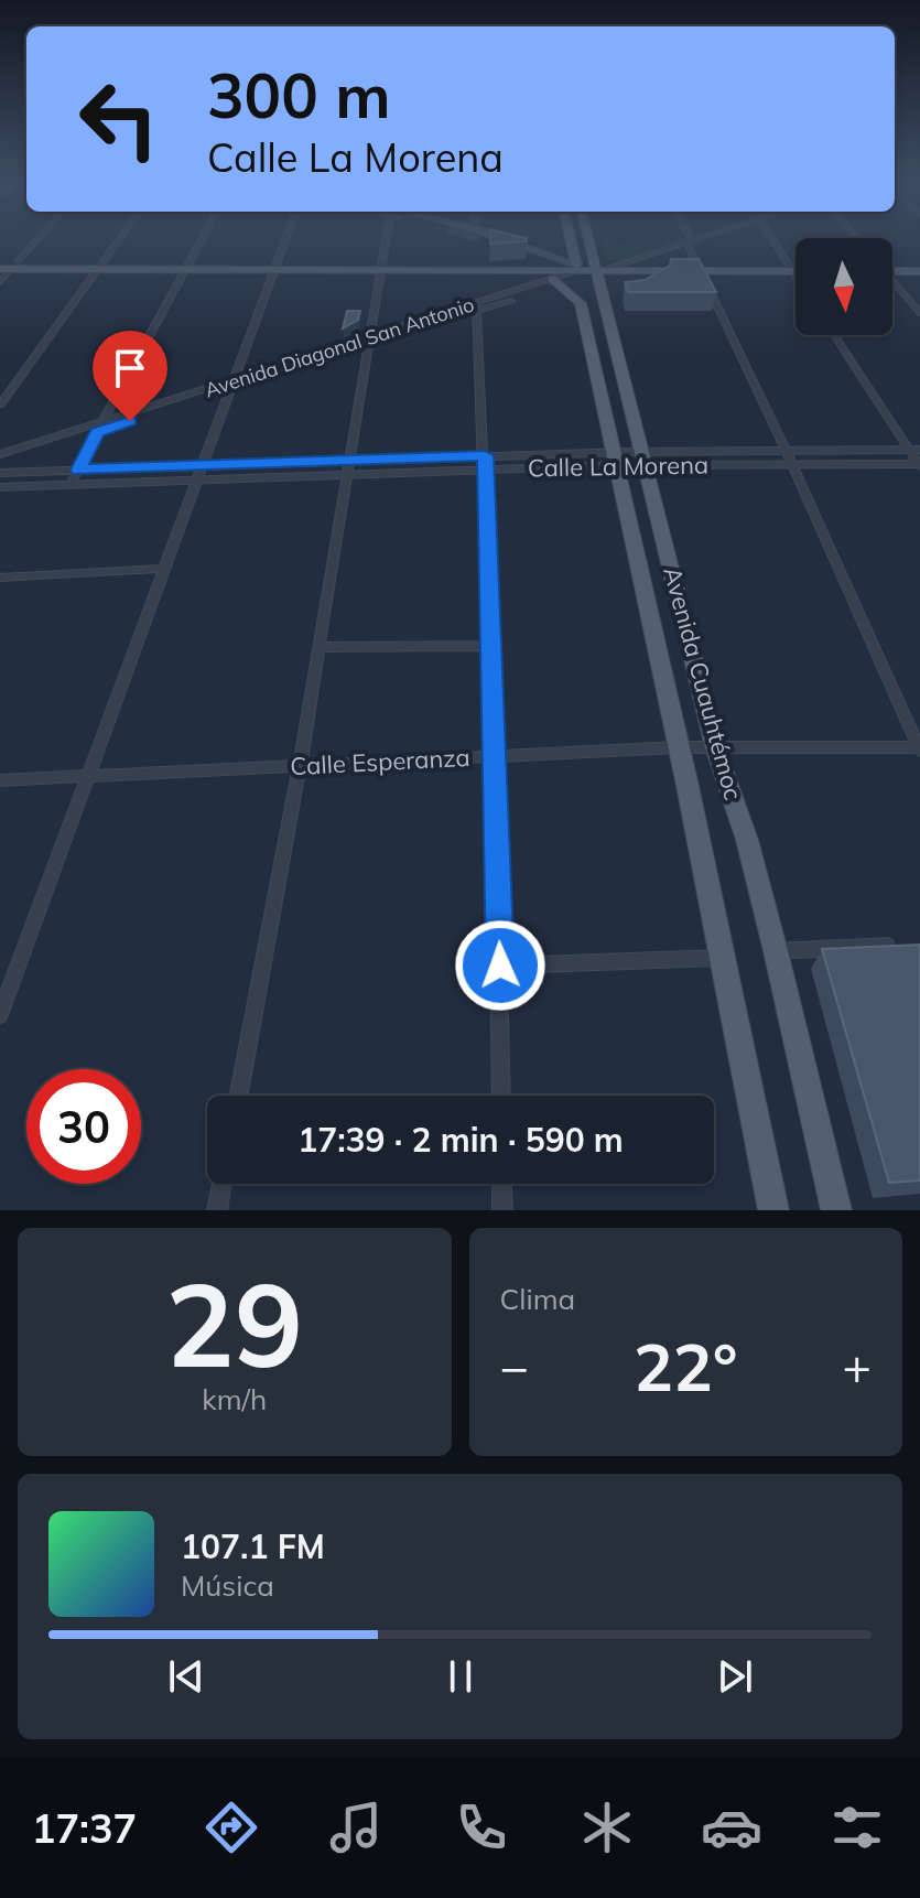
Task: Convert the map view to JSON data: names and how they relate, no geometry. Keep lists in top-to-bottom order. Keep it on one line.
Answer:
{"streets":{"main road":["Avenida Cuauhtémoc"],"street":["Avenida Diagonal San Antonio","Calle La Morena","Calle Esperanza"]},"crossings":[["Avenida Diagonal San Antonio","Avenida Cuauhtémoc"],["Calle La Morena","Avenida Cuauhtémoc"],["Avenida Cuauhtémoc","Calle Esperanza"]],"north":"bottom","page":{"turn":["300 m","Calle La Morena"],"limit":"30","trip":"17:39 · 2 min · 590 m","tile":[["29","km/h"],"Clima"],"heat":["−","22°","+"],"song":["107.1 FM","Música"],"tabs":"17:37"}}
